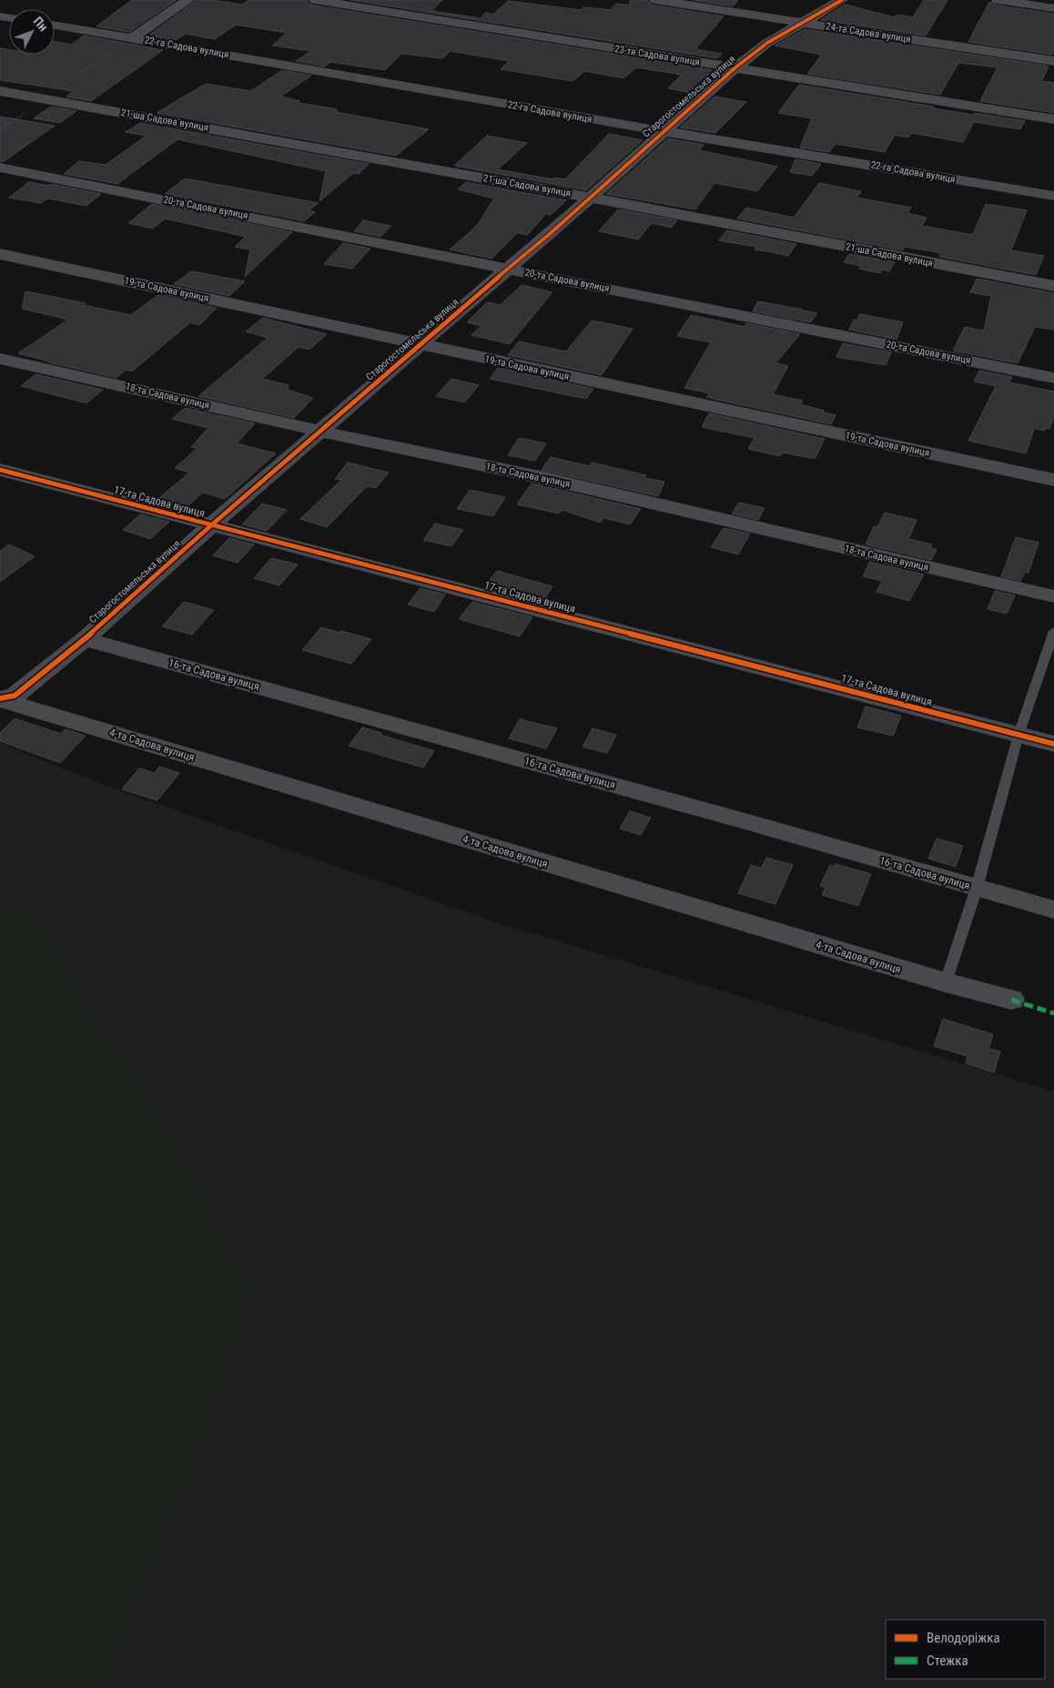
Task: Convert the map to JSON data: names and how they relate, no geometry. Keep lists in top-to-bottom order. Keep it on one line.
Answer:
{"streets":{"street":["24-та Садова вулиця","22-га Садова вулиця","23-тя Садова вулиця","Старогостомельська вулиця","21-ша Садова вулиця","20-та Садова вулиця","19-та Садова вулиця","18-та Садова вулиця","17-та Садова вулиця","16-та Садова вулиця","4-та Садова вулиця"]},"crossings":[["24-та Садова вулиця","Старогостомельська вулиця"],["22-га Садова вулиця","Старогостомельська вулиця"],["23-тя Садова вулиця","Старогостомельська вулиця"],["Старогостомельська вулиця","21-ша Садова вулиця"],["Старогостомельська вулиця","20-та Садова вулиця"],["Старогостомельська вулиця","19-та Садова вулиця"],["Старогостомельська вулиця","18-та Садова вулиця"],["Старогостомельська вулиця","17-та Садова вулиця"],["Старогостомельська вулиця","16-та Садова вулиця"],["Старогостомельська вулиця","4-та Садова вулиця"]],"legend":["Велодоріжка","Стежка"],"north":"top right"}
